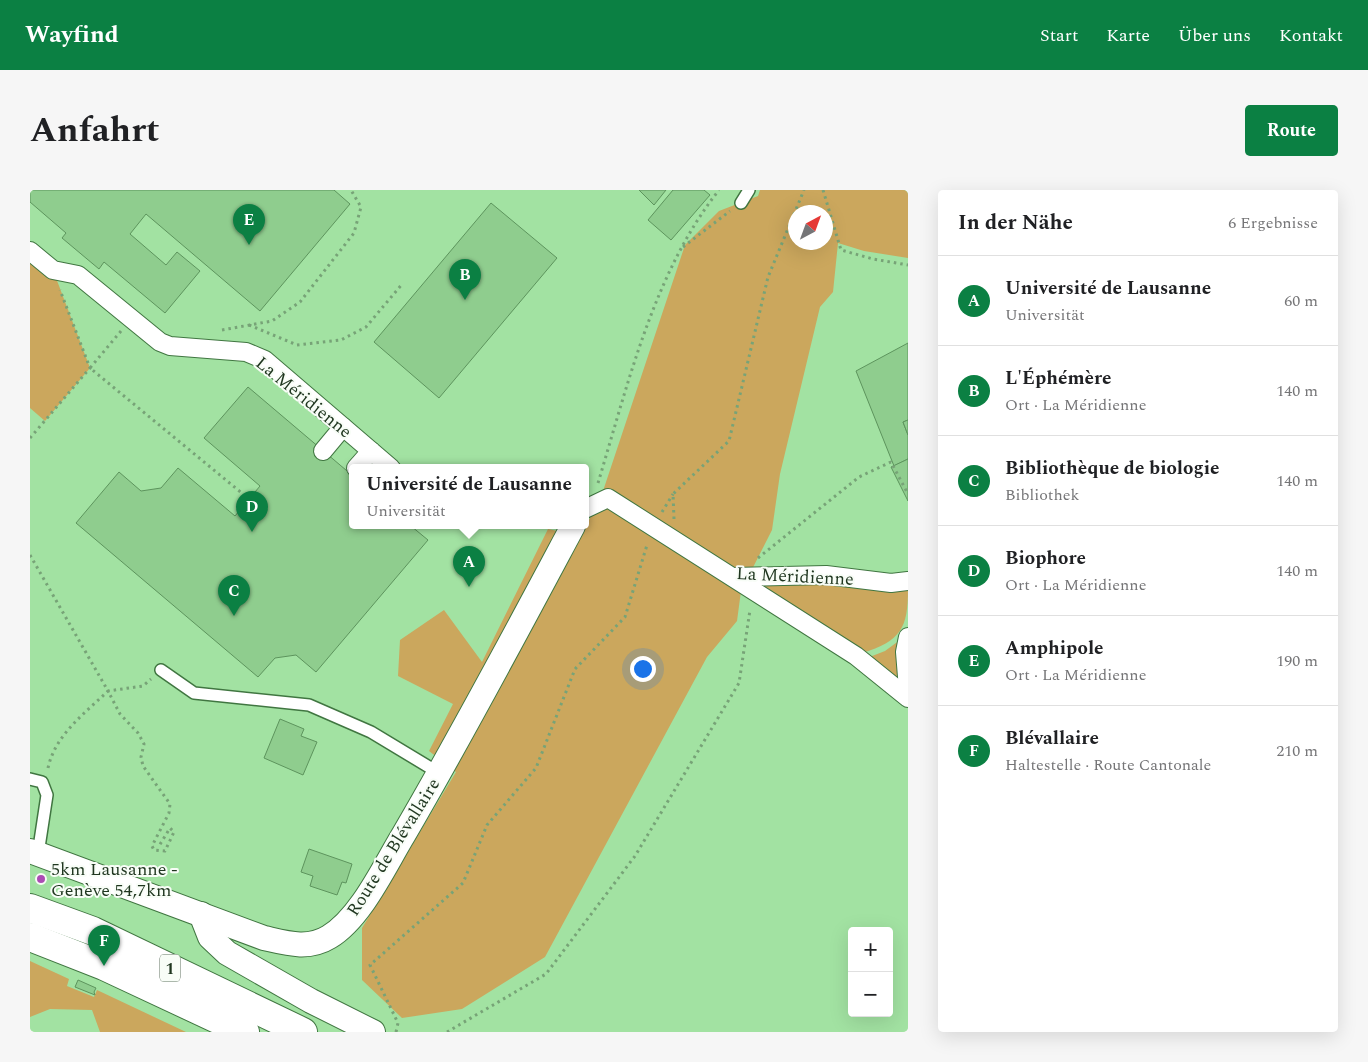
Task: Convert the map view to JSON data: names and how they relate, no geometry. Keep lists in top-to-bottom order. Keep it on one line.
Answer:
{"streets":{"main road":["1"],"street":["La Méridienne","Route de Blévallaire"]},"places":["5km Lausanne - Genève 54,7km"],"north":"top right","page":{"header":"Wayfind","nav":["Start","Karte","Über uns","Kontakt"],"title":"Anfahrt","buttons":"Route","heading":["In der Nähe","6 Ergebnisse"],"pins":["E","B","D","A","C","F"],"list":[{"mark":"A","name":"Université de Lausanne","note":"Universität","value":"60 m"},{"mark":"B","name":"L'Éphémère","note":"Ort · La Méridienne","value":"140 m"},{"mark":"C","name":"Bibliothèque de biologie","note":"Bibliothek","value":"140 m"},{"mark":"D","name":"Biophore","note":"Ort · La Méridienne","value":"140 m"},{"mark":"E","name":"Amphipole","note":"Ort · La Méridienne","value":"190 m"},{"mark":"F","name":"Blévallaire","note":"Haltestelle · Route Cantonale","value":"210 m"}],"popup":["Université de Lausanne","Universität"],"map_buttons":["+","−"]}}
